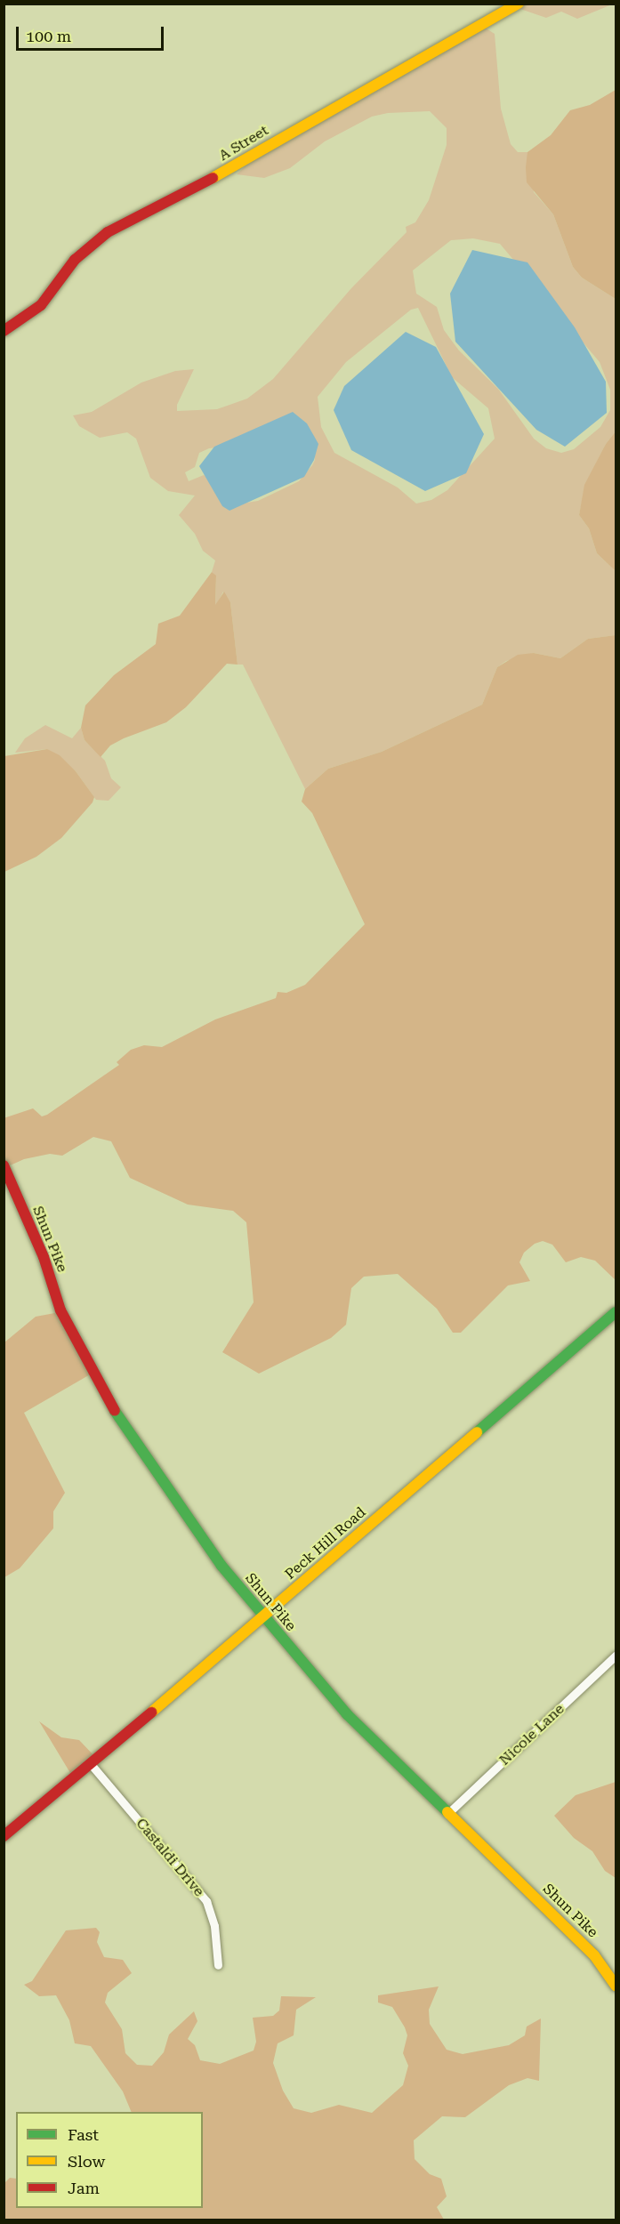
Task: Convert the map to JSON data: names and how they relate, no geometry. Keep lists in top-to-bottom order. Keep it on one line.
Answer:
{"streets":{"street":["A Street","Shun Pike","Peck Hill Road","Nicole Lane","Castaldi Drive"]},"crossings":[["Shun Pike","Peck Hill Road"],["Shun Pike","Nicole Lane"],["Peck Hill Road","Castaldi Drive"]],"legend":["Fast","Slow","Jam"],"scale_bar":"100 m"}
